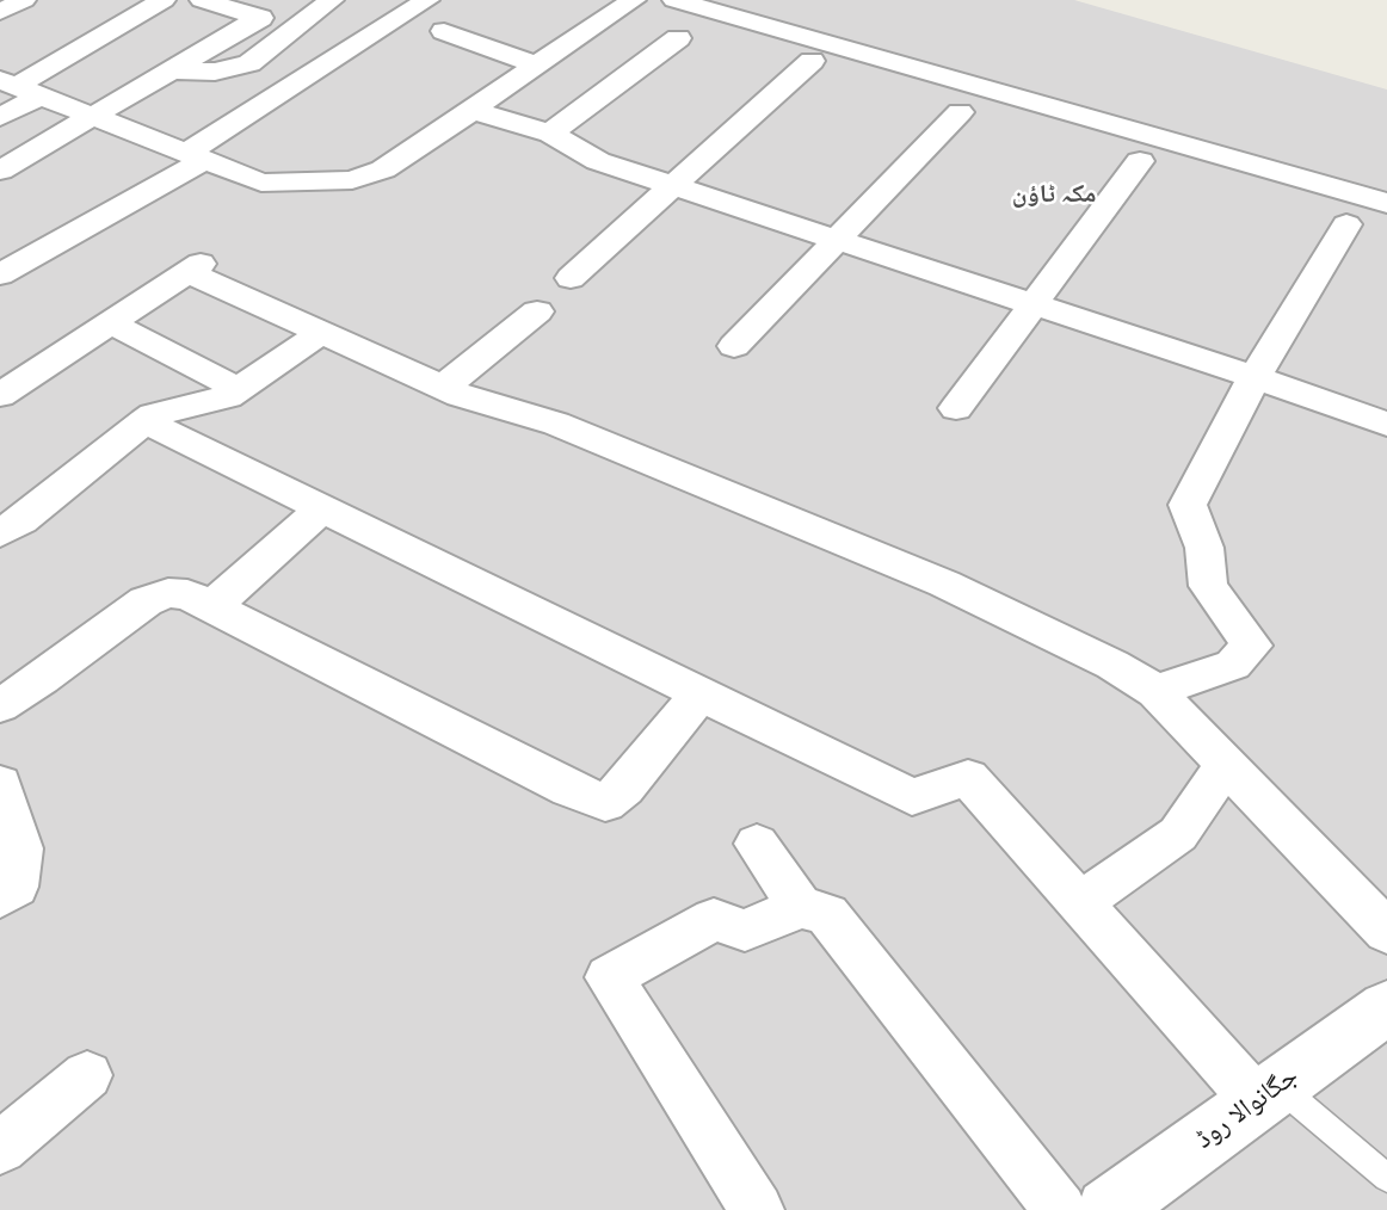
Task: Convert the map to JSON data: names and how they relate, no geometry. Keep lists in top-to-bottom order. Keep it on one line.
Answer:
{"streets":{"street":["جگانوالا روڈ"]},"districts":["مکہ ٹاؤن"]}
